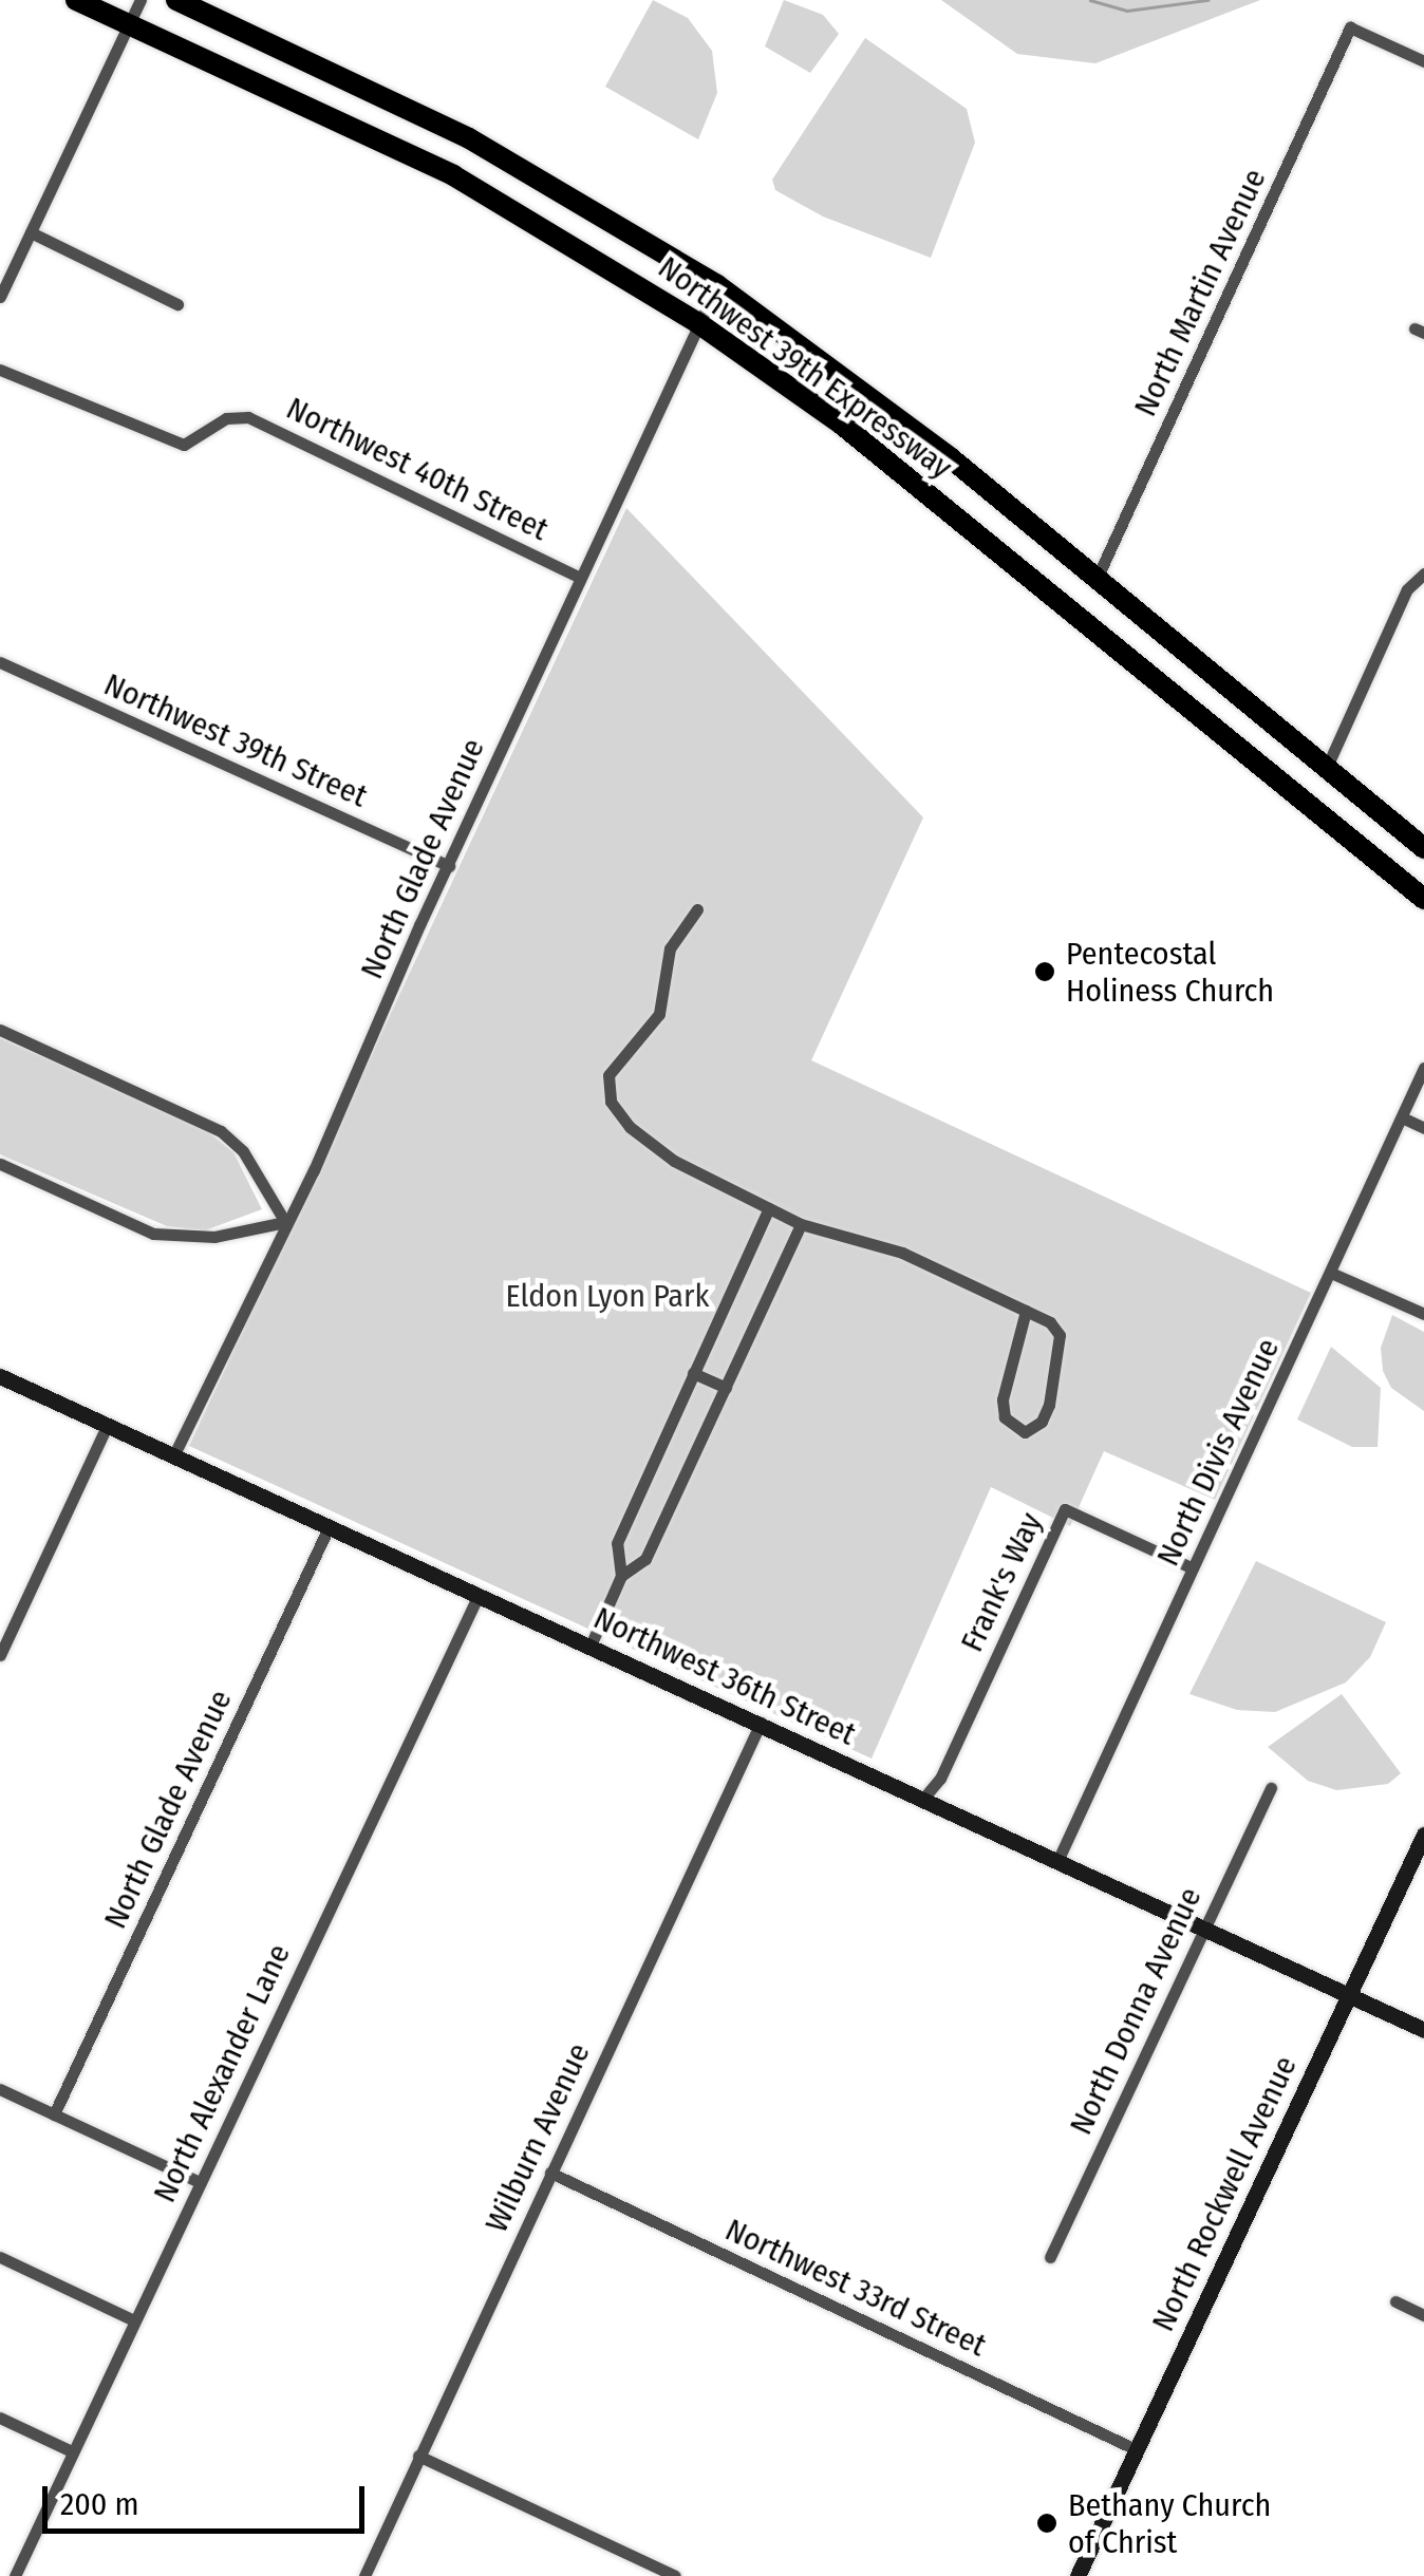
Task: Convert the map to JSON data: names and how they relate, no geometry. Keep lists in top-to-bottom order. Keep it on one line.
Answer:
{"streets":{"highway":["Northwest 39th Expressway"],"street":["North Martin Avenue","Northwest 40th Street","Northwest 39th Street","North Glade Avenue","North Divis Avenue","Frank's Way","Northwest 36th Street","North Donna Avenue","North Alexander Lane","Wilburn Avenue","North Rockwell Avenue","Northwest 33rd Street"]},"crossings":[["North Martin Avenue","Northwest 39th Expressway"],["Northwest 39th Expressway","North Glade Avenue"],["Northwest 40th Street","North Glade Avenue"],["Northwest 39th Street","North Glade Avenue"],["North Glade Avenue","Northwest 36th Street"],["North Divis Avenue","Frank's Way"],["North Divis Avenue","Northwest 36th Street"],["Frank's Way","Northwest 36th Street"],["Northwest 36th Street","North Donna Avenue"],["Northwest 36th Street","North Alexander Lane"],["Northwest 36th Street","Wilburn Avenue"],["Northwest 36th Street","North Rockwell Avenue"],["Wilburn Avenue","Northwest 33rd Street"],["North Rockwell Avenue","Northwest 33rd Street"]],"parks":["Eldon Lyon Park"],"places":["Pentecostal Holiness Church","Bethany Church of Christ"],"scale_bar":"200 m"}
